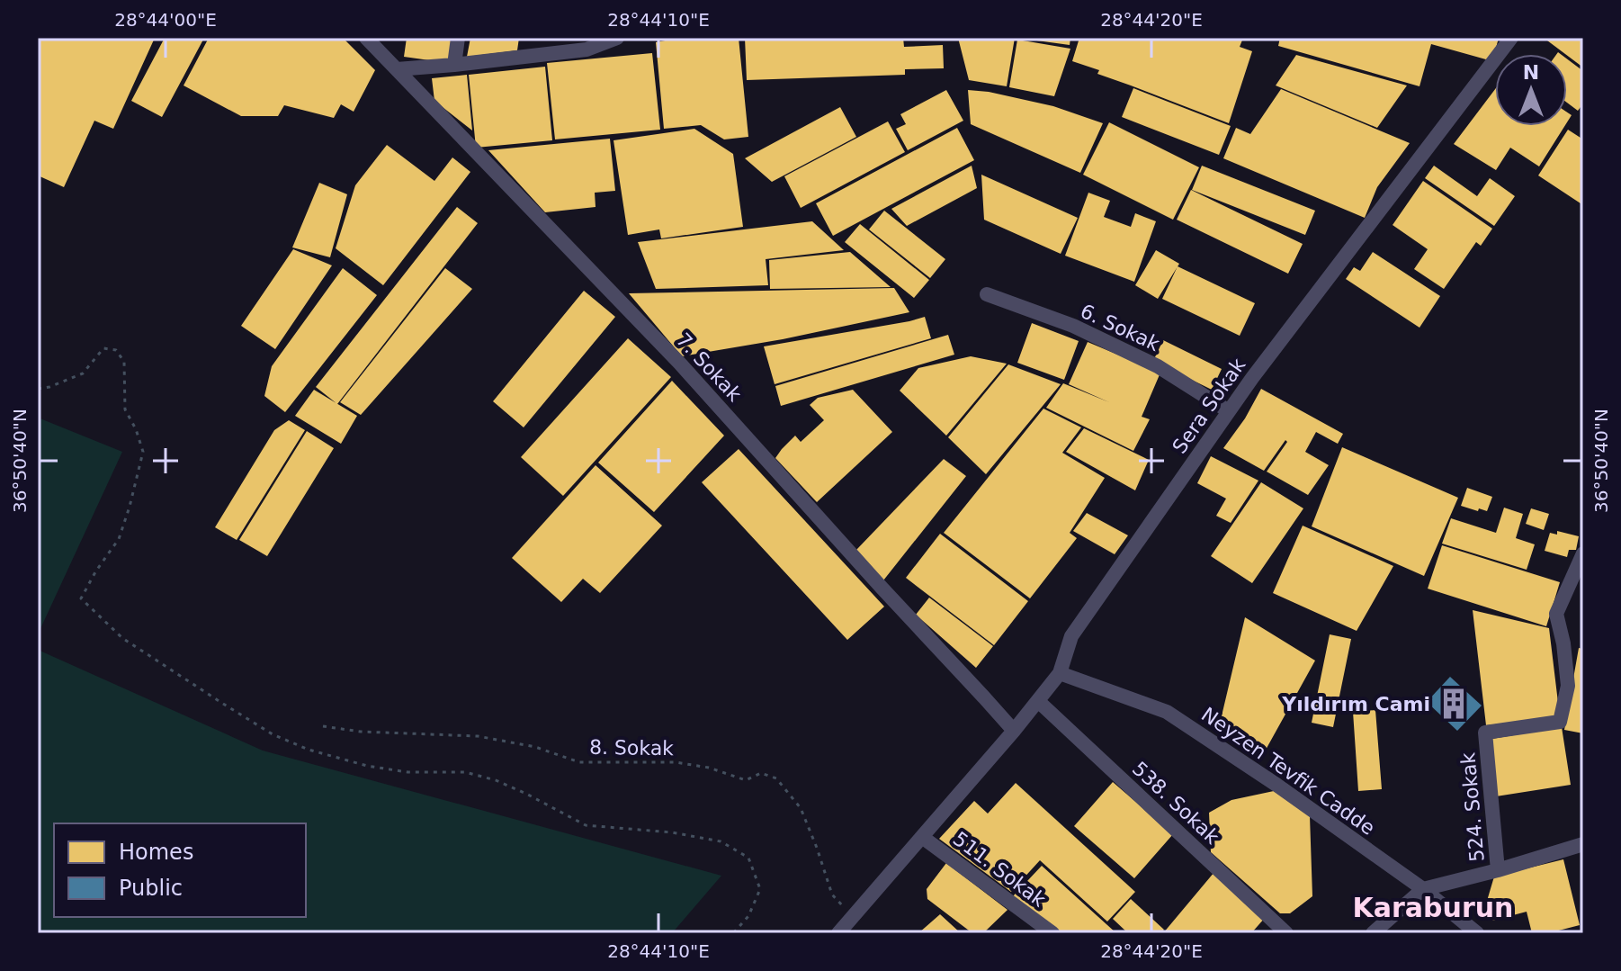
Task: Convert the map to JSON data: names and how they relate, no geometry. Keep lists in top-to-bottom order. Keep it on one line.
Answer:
{"streets":{"street":["6. Sokak","7. Sokak","Sera Sokak","Neyzen Tevfik Cadde","538. Sokak","524. Sokak","511. Sokak"],"path":["8. Sokak"]},"crossings":[["6. Sokak","Sera Sokak"],["7. Sokak","Sera Sokak"],["Sera Sokak","8. Sokak"],["Sera Sokak","Neyzen Tevfik Cadde"],["Sera Sokak","538. Sokak"],["Sera Sokak","511. Sokak"]],"districts":["Karaburun"],"places":{"building":["Yıldırım Cami"]},"legend":["Homes","Public"],"north":"top","coordinates":["28°44'00\"E","28°44'10\"E","28°44'20\"E","36°50'40\"N"]}
